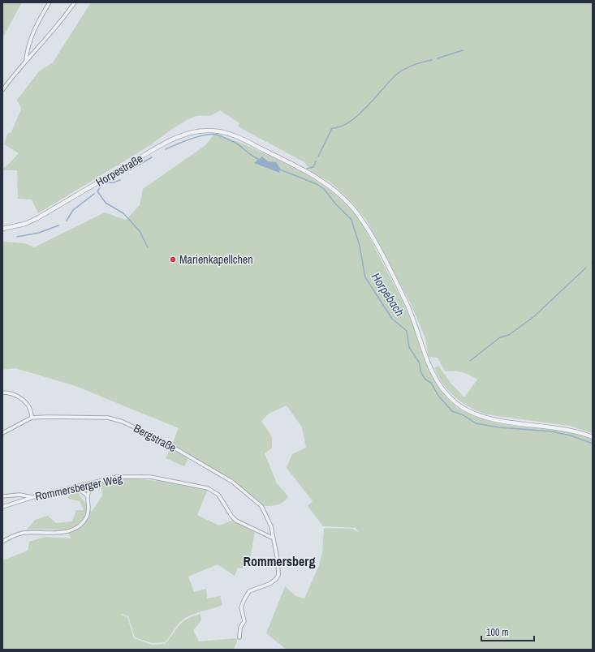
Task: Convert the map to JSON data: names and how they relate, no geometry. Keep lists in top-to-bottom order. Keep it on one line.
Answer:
{"streets":{"street":["Horpestraße","Bergstraße","Rommersberger Weg"]},"crossings":[["Bergstraße","Rommersberger Weg"]],"districts":["Rommersberg"],"water":["Horpebach"],"places":["Marienkapellchen"],"scale_bar":"100 m"}
